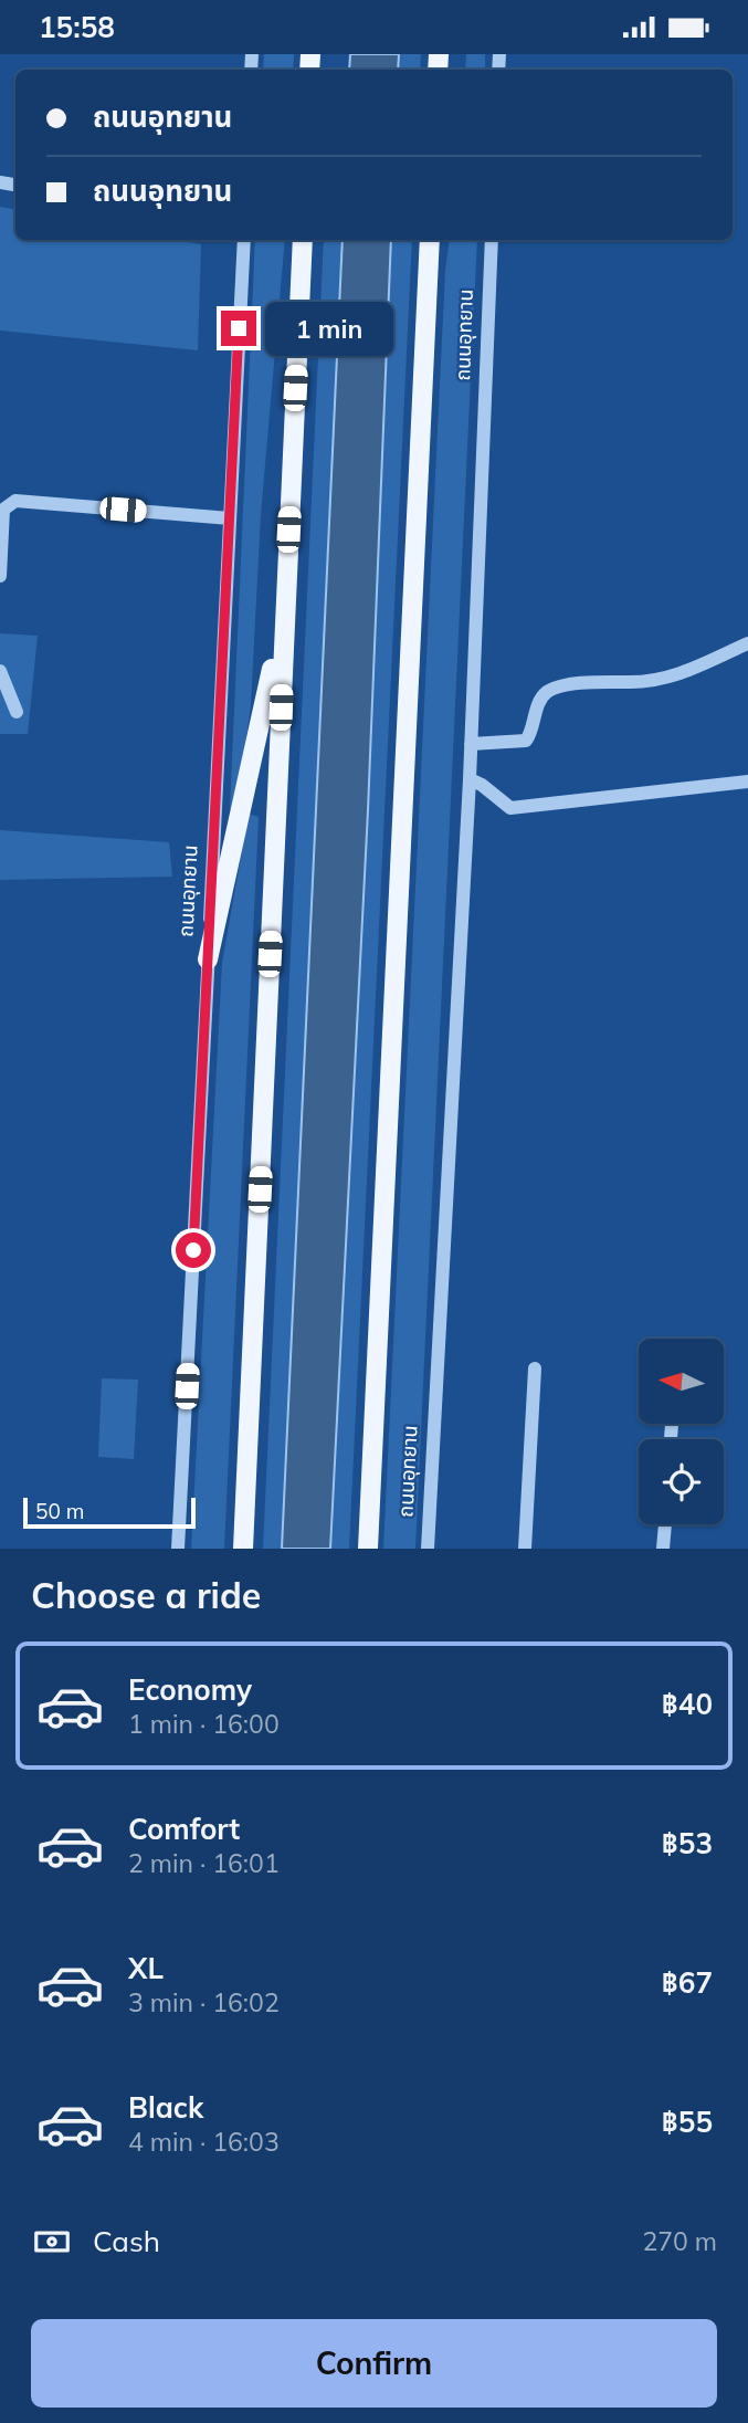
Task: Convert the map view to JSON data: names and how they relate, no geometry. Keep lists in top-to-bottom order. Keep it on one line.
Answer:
{"streets":{"main road":["ถนนอุทยาน"]},"scale_bar":"50 m","north":"left","page":{"status":"15:58","banner":["ถนนอุทยาน","ถนนอุทยาน"],"bubble":"1 min","scale":"50 m","heading":"Choose a ride","list":[{"name":"Economy","note":"1 min · 16:00","value":"฿40"},{"name":"Comfort","note":"2 min · 16:01","value":"฿53"},{"name":"XL","note":"3 min · 16:02","value":"฿67"},{"name":"Black","note":"4 min · 16:03","value":"฿55"}],"pay":["Cash","270 m"],"buttons":"Confirm"}}
